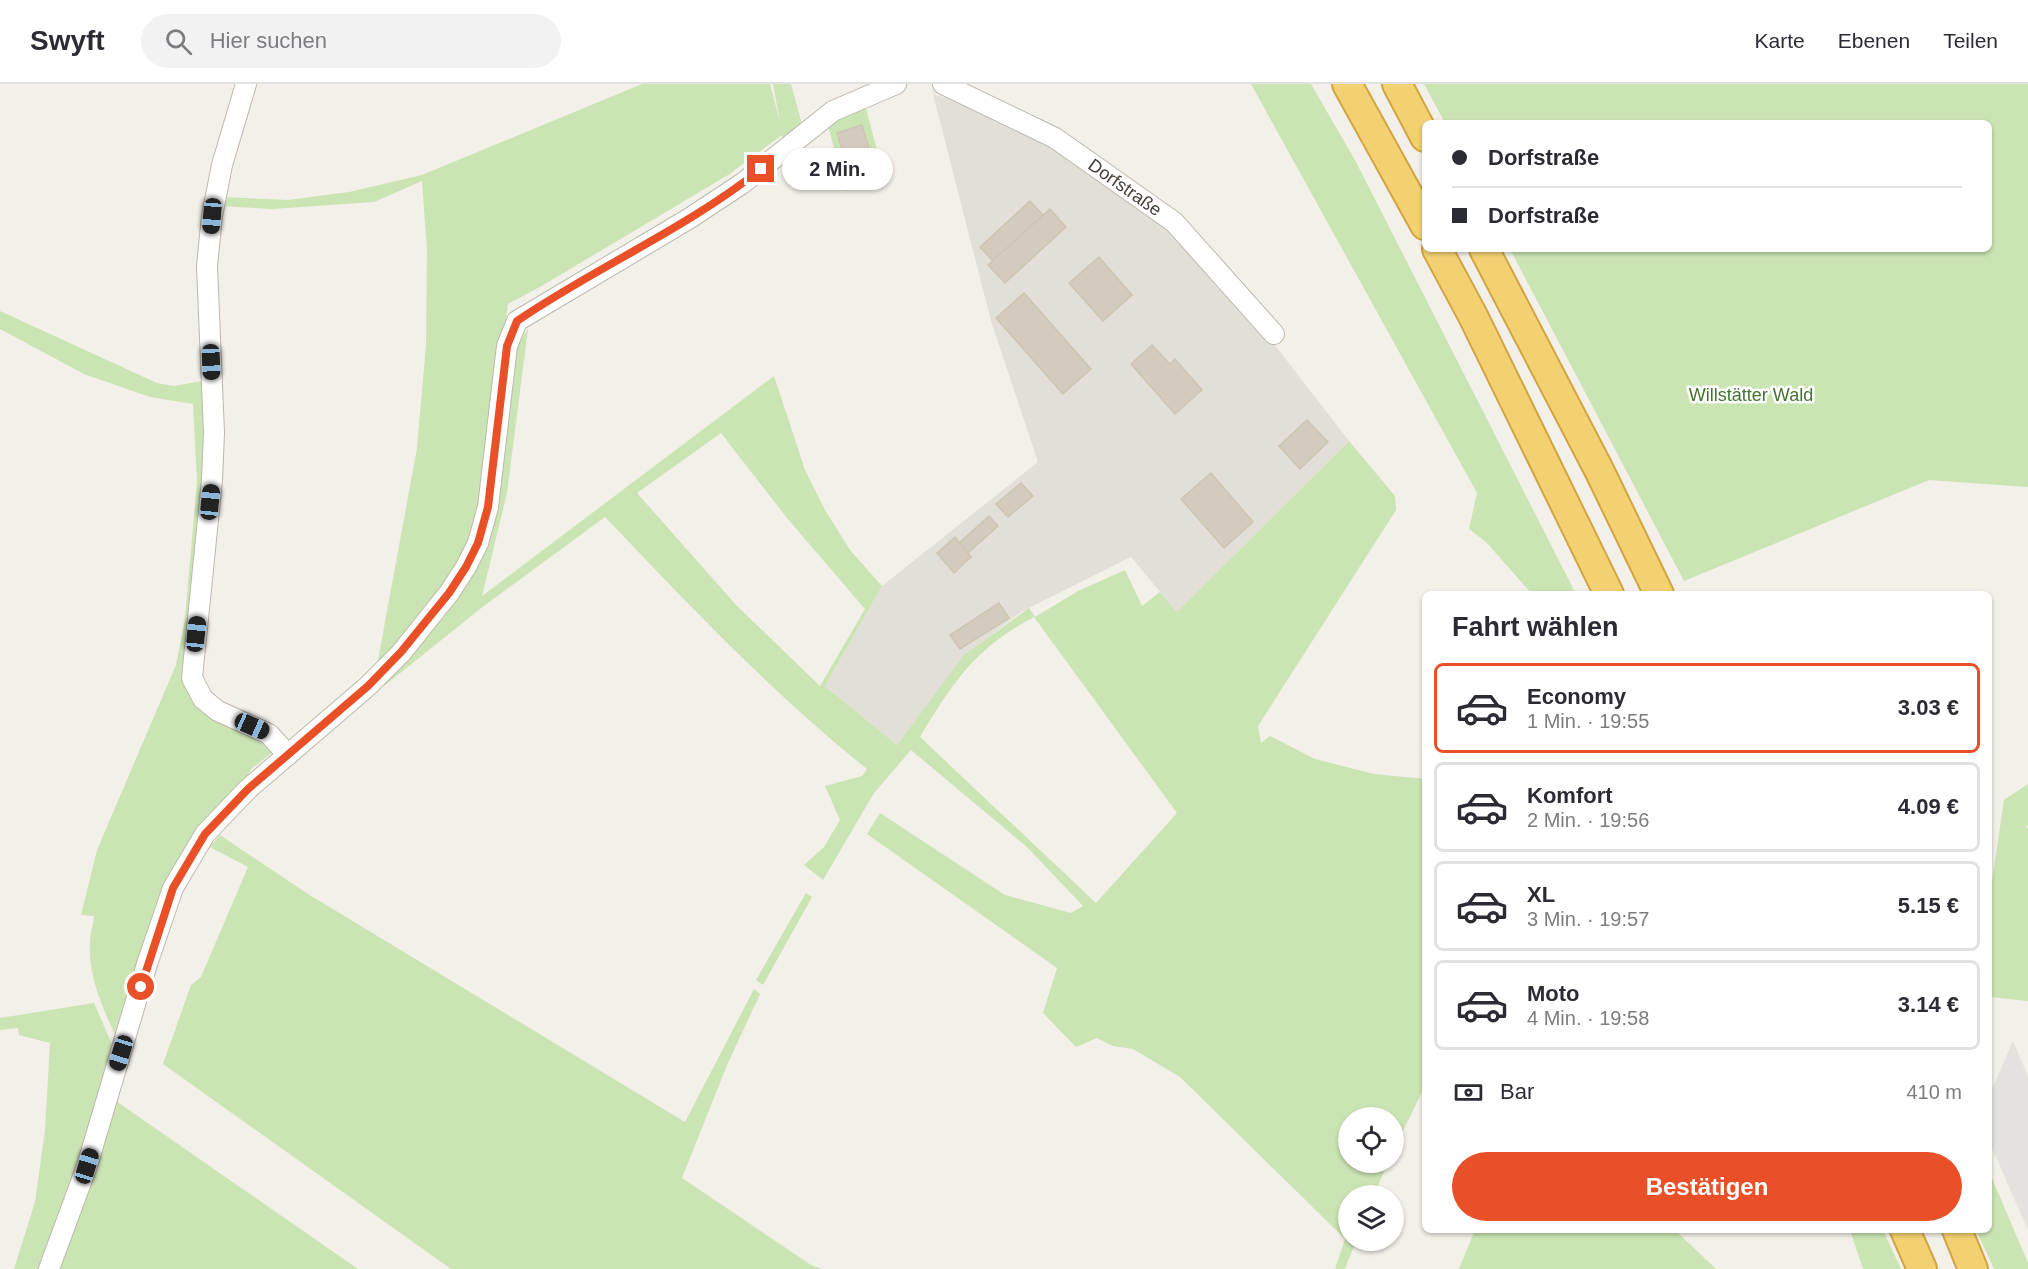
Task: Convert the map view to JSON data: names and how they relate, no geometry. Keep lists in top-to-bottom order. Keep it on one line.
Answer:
{"streets":{"street":["Dorfstraße"]},"parks":["Willstätter Wald"],"page":{"header":"Swyft","search":"Hier suchen","nav":["Karte","Ebenen","Teilen"],"banner":["Dorfstraße","Dorfstraße"],"bubble":"2 Min.","heading":"Fahrt wählen","list":[{"name":"Economy","note":"1 Min. · 19:55","value":"3.03 €"},{"name":"Komfort","note":"2 Min. · 19:56","value":"4.09 €"},{"name":"XL","note":"3 Min. · 19:57","value":"5.15 €"},{"name":"Moto","note":"4 Min. · 19:58","value":"3.14 €"}],"pay":["Bar","410 m"],"buttons":"Bestätigen"}}
